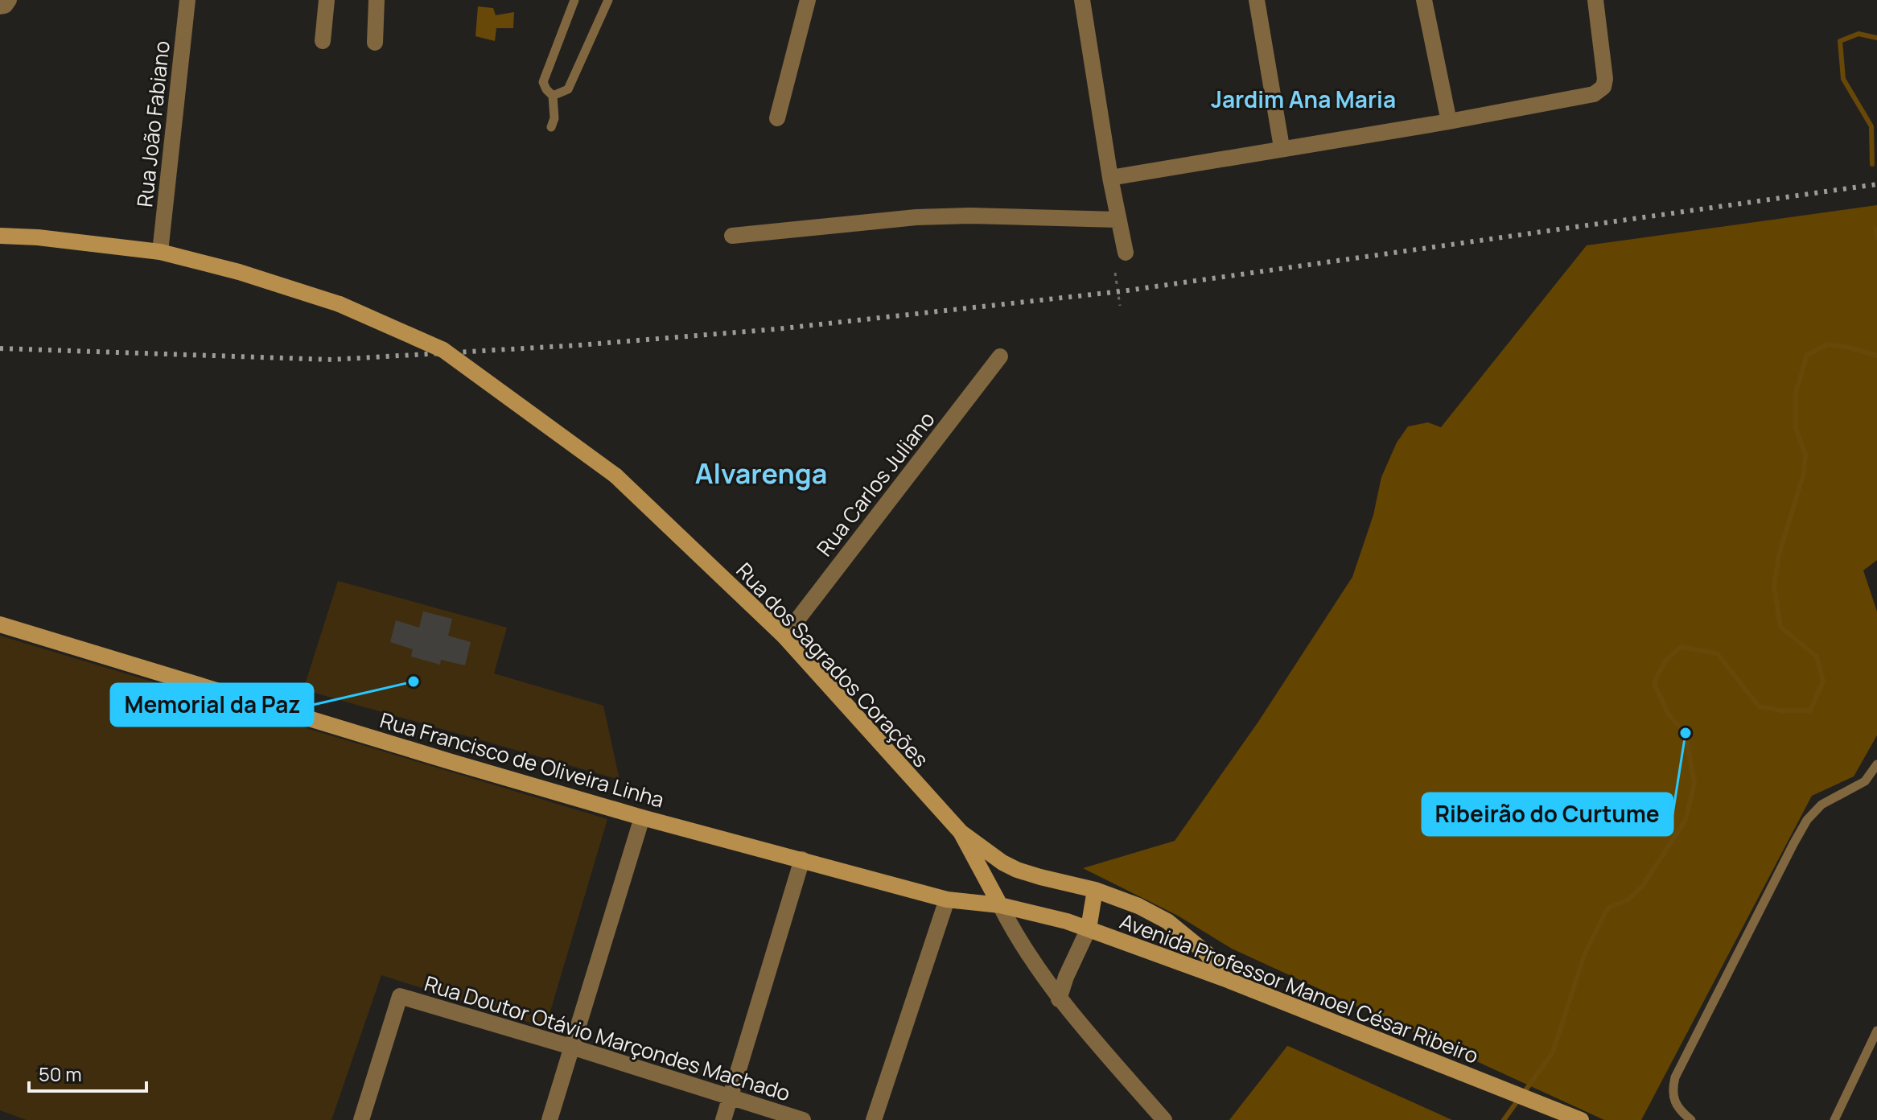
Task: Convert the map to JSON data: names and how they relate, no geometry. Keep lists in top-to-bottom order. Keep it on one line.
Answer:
{"streets":{"main road":["Rua dos Sagrados Corações","Rua Francisco de Oliveira Linha","Avenida Professor Manoel César Ribeiro"],"street":["Rua João Fabiano","Rua Carlos Juliano","Rua Doutor Otávio Marçondes Machado"]},"crossings":[["Rua João Fabiano","Rua dos Sagrados Corações"],["Rua Carlos Juliano","Rua dos Sagrados Corações"],["Rua Francisco de Oliveira Linha","Avenida Professor Manoel César Ribeiro"]],"districts":["Jardim Ana Maria","Alvarenga"],"places":["Memorial da Paz","Ribeirão do Curtume"],"scale_bar":"50 m"}
